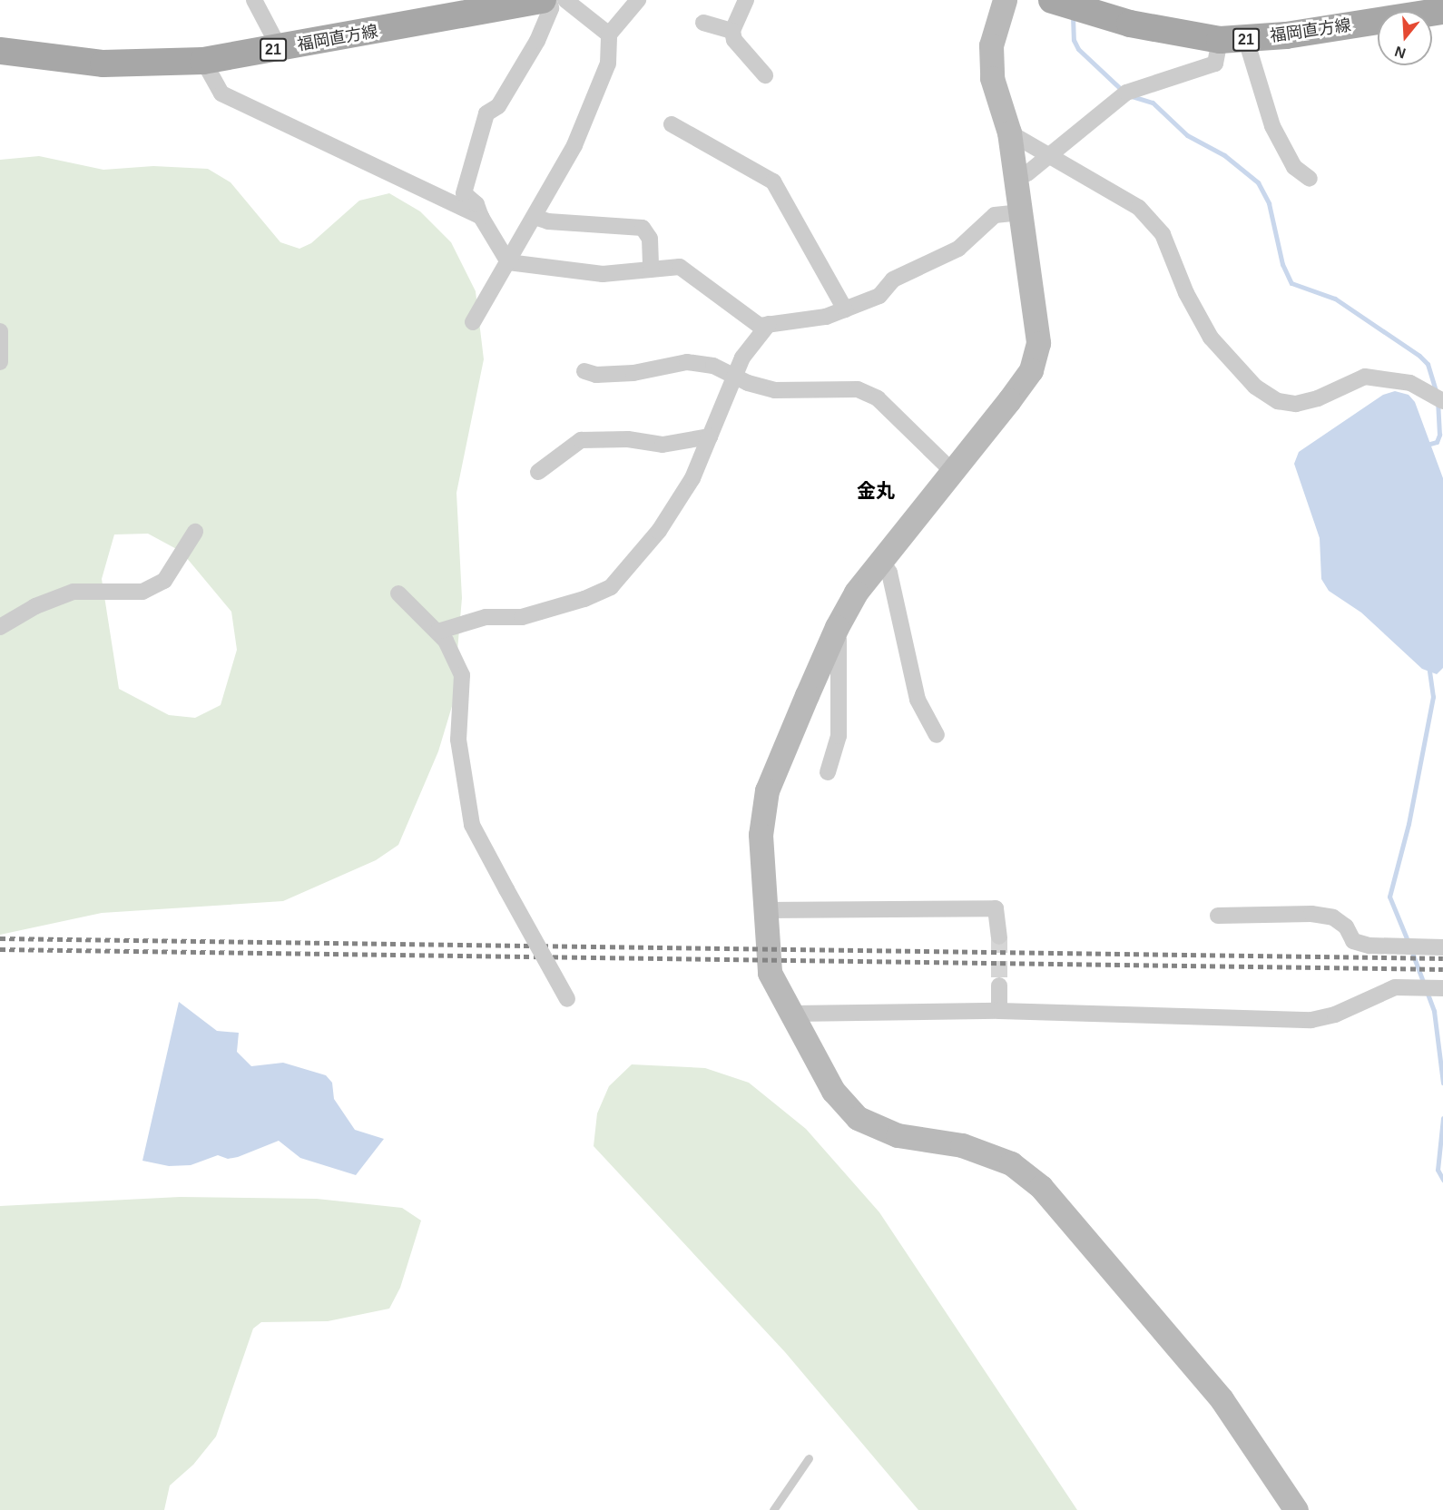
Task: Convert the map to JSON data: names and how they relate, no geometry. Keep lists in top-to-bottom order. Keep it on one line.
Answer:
{"streets":{"main road":["福岡直方線","21"]},"districts":["金丸"],"north":"bottom"}
